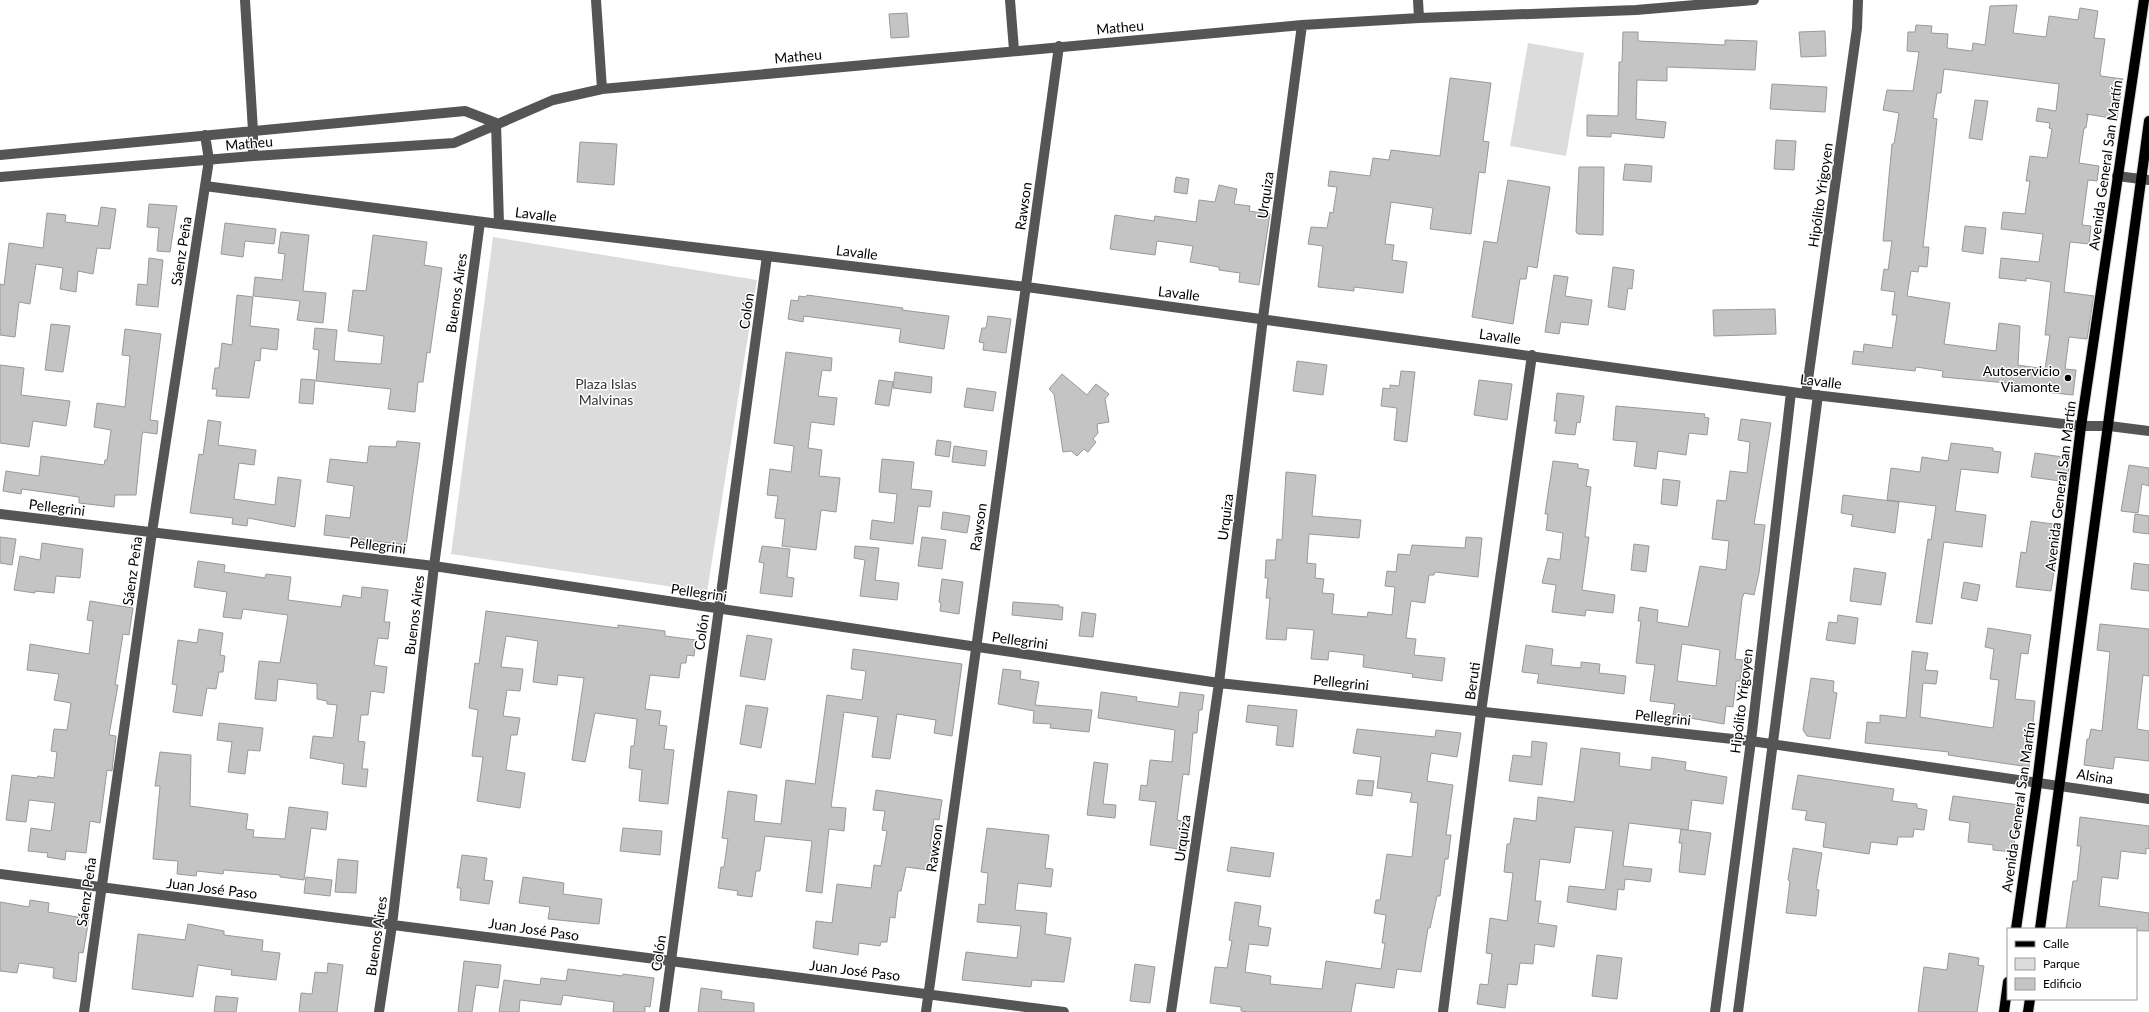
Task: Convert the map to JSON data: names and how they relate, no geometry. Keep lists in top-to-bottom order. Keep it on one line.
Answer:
{"streets":{"main road":["Avenida General San Martín"],"street":["Matheu","Urquiza","Hipólito Yrigoyen","Rawson","Lavalle","Sáenz Peña","Buenos Aires","Colón","Pellegrini","Beruti","Alsina","Juan José Paso"]},"crossings":[["Matheu","Urquiza"],["Matheu","Rawson"],["Matheu","Sáenz Peña"],["Avenida General San Martín","Lavalle"],["Avenida General San Martín","Pellegrini"],["Avenida General San Martín","Alsina"],["Urquiza","Lavalle"],["Urquiza","Pellegrini"],["Hipólito Yrigoyen","Lavalle"],["Hipólito Yrigoyen","Pellegrini"],["Rawson","Lavalle"],["Rawson","Pellegrini"],["Rawson","Juan José Paso"],["Lavalle","Sáenz Peña"],["Lavalle","Buenos Aires"],["Lavalle","Colón"],["Lavalle","Beruti"],["Sáenz Peña","Pellegrini"],["Sáenz Peña","Juan José Paso"],["Buenos Aires","Pellegrini"],["Buenos Aires","Juan José Paso"],["Colón","Pellegrini"],["Colón","Juan José Paso"],["Pellegrini","Beruti"],["Pellegrini","Alsina"]],"parks":["Plaza Islas Malvinas"],"places":["Autoservicio Viamonte"],"legend":["Calle","Parque","Edificio"]}
